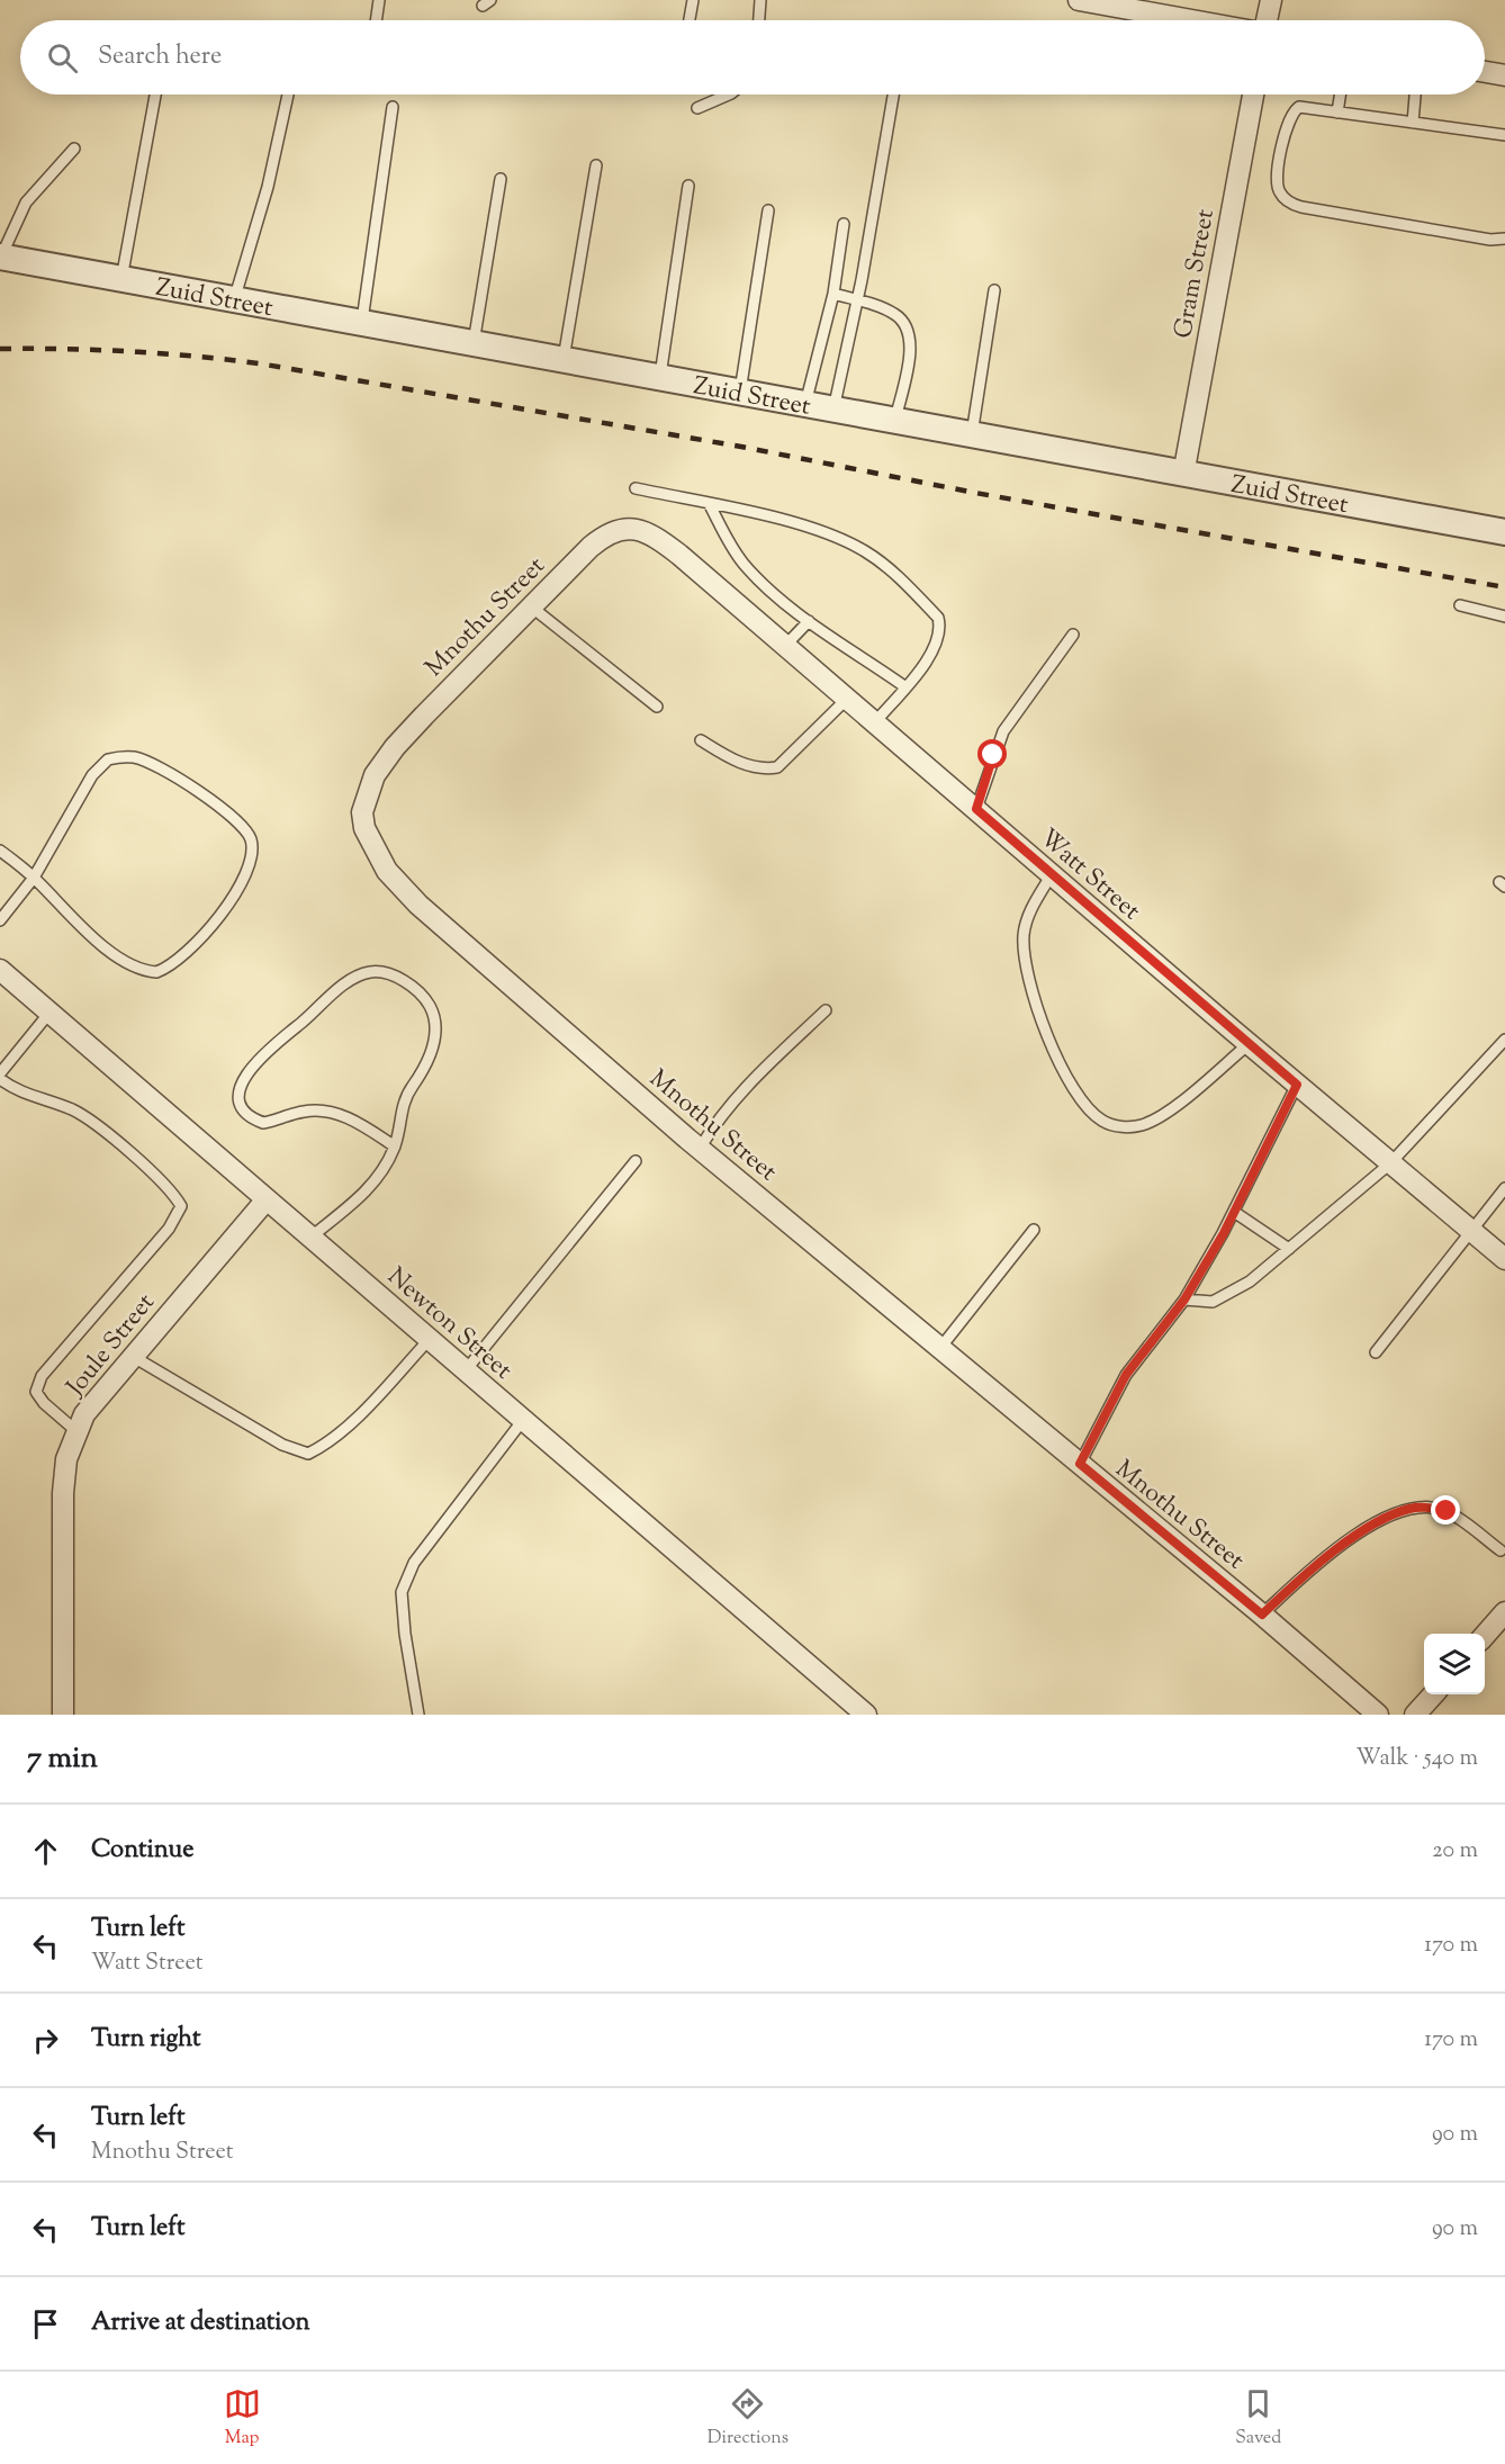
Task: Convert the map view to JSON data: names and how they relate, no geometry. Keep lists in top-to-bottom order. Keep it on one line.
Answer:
{"streets":{"street":["Gram Street","Zuid Street","Mnothu Street","Watt Street","Newton Street","Joule Street"]},"crossings":[["Gram Street","Zuid Street"],["Mnothu Street","Watt Street"],["Newton Street","Joule Street"]],"page":{"search":"Search here","heading":["7 min","Walk · 540 m"],"list":[["Continue","20 m"],["Turn left","Watt Street","170 m"],["Turn right","170 m"],["Turn left","Mnothu Street","90 m"],["Turn left","90 m"],"Arrive at destination"],"nav":["Map","Directions","Saved"]}}
